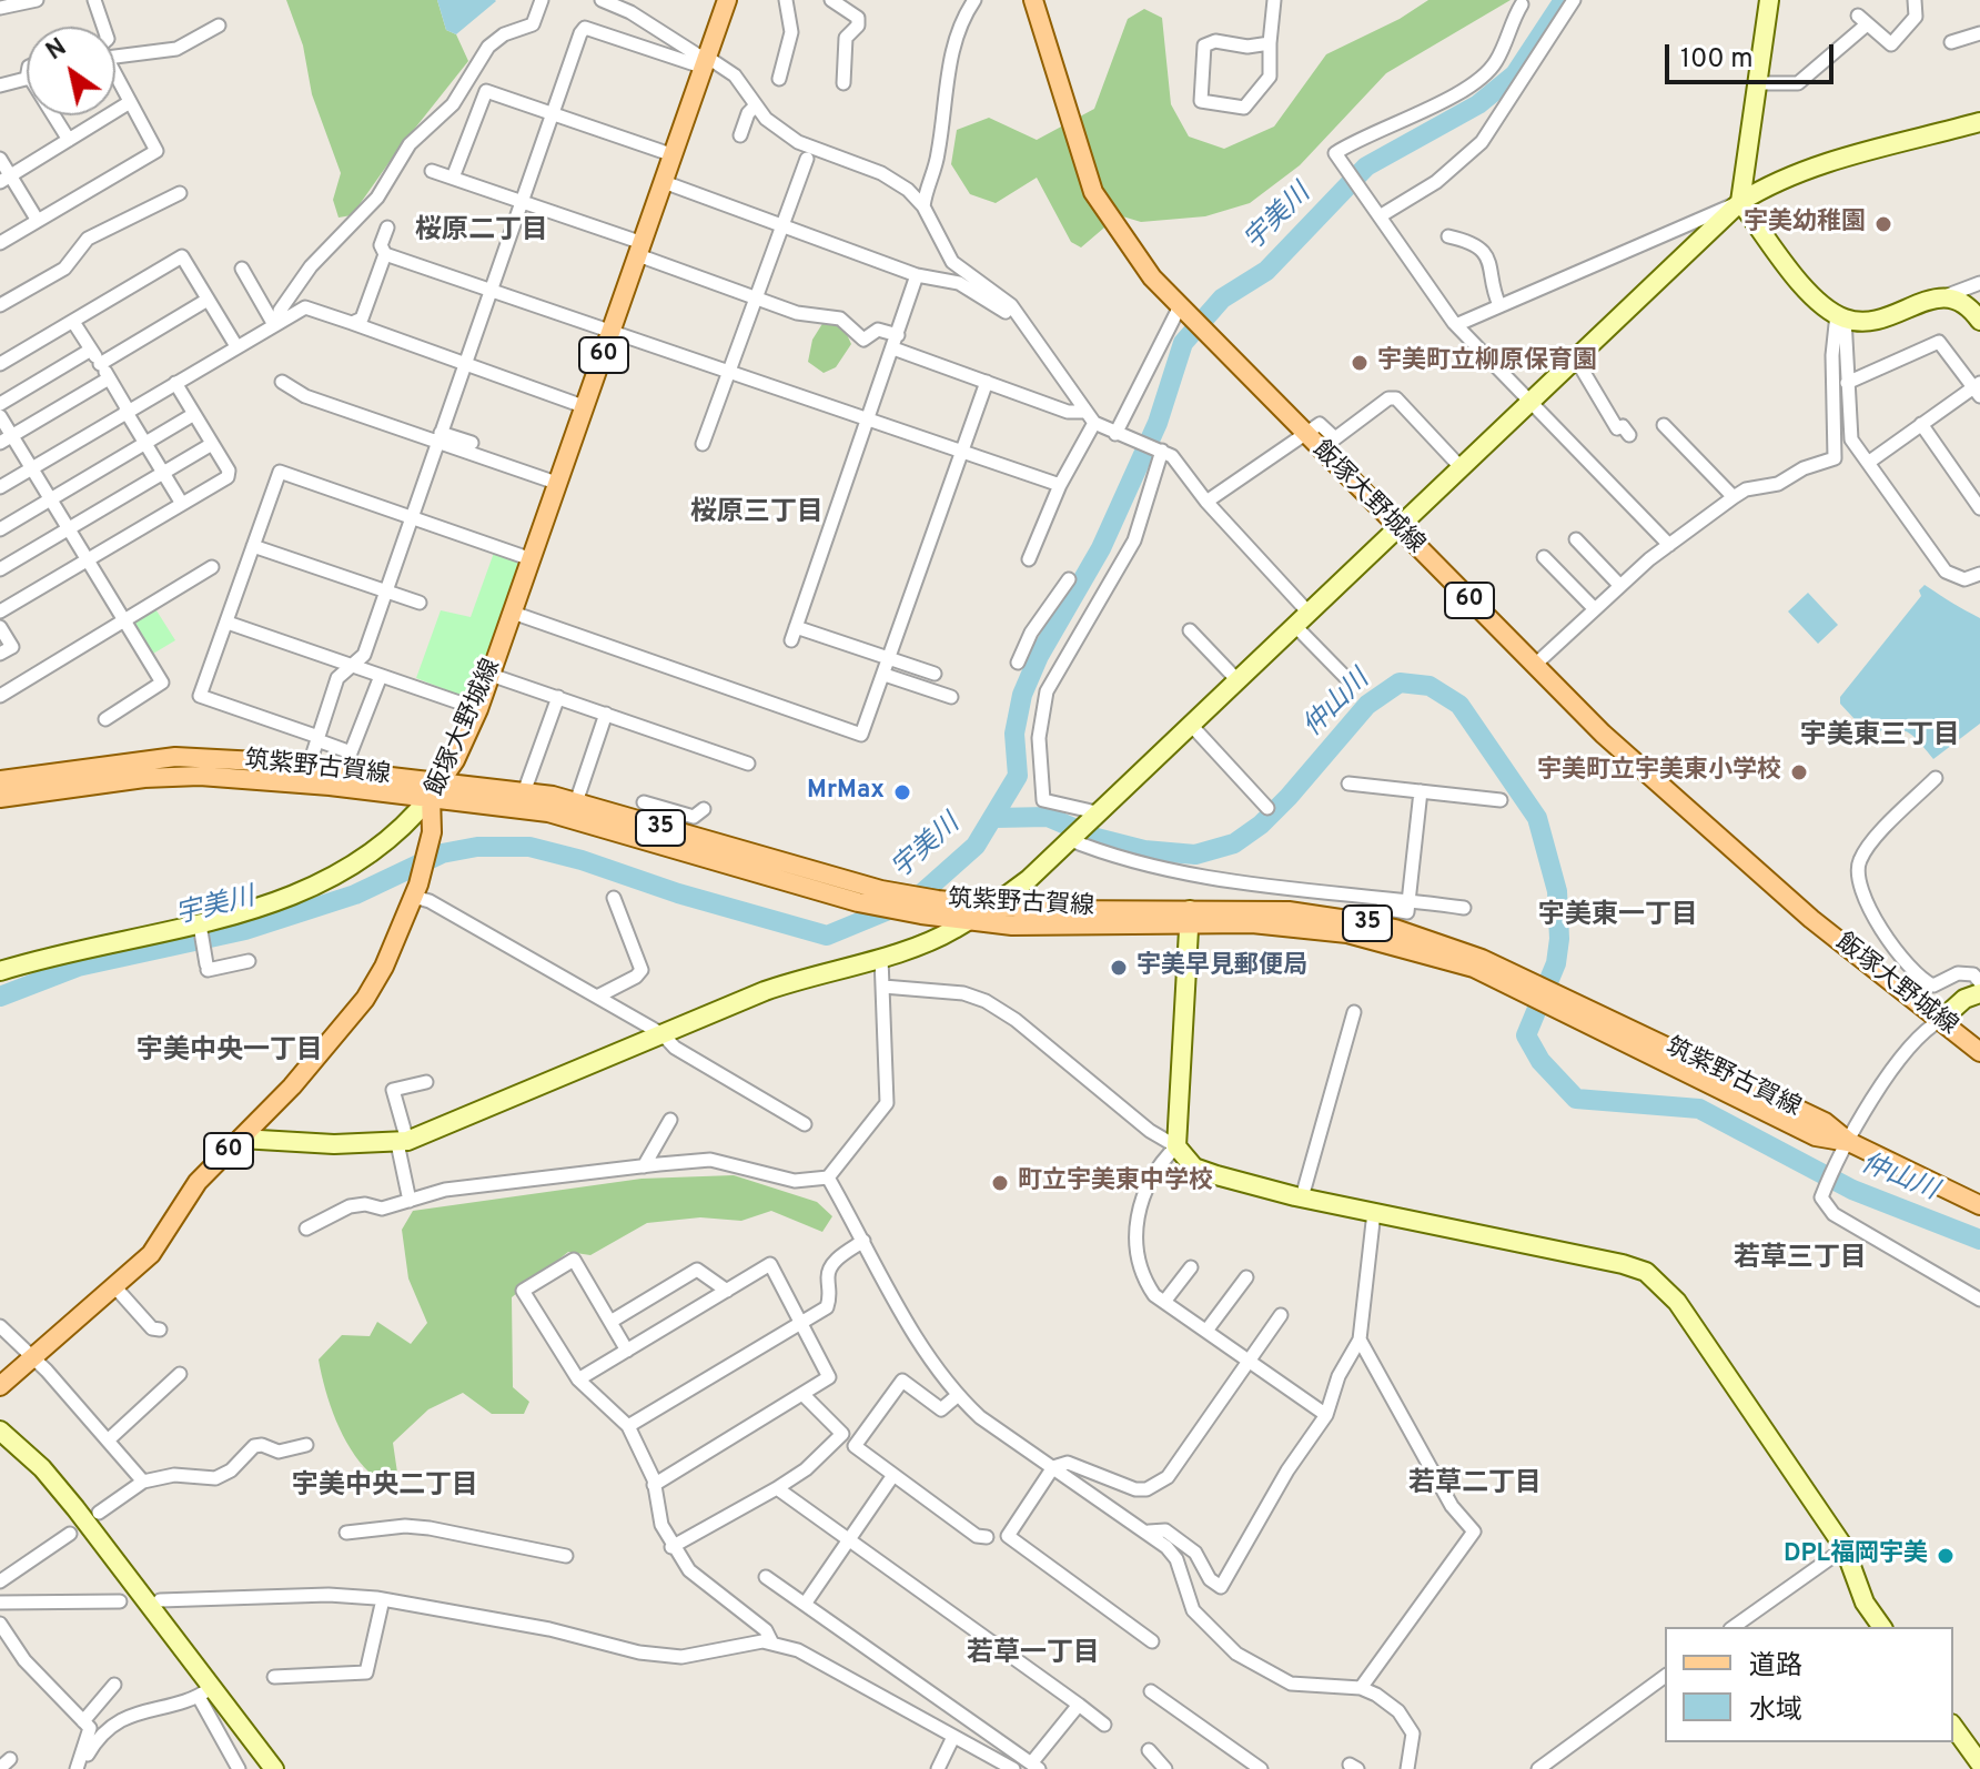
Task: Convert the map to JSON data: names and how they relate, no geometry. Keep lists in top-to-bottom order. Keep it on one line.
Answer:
{"streets":{"main road":["60","飯塚大野城線","筑紫野古賀線","35"]},"crossings":[["飯塚大野城線","筑紫野古賀線"]],"districts":["桜原二丁目","桜原三丁目","宇美東三丁目","宇美東一丁目","宇美中央一丁目","若草三丁目","若草二丁目","宇美中央二丁目","若草一丁目"],"water":["宇美川","仲山川"],"places":["宇美幼稚園","宇美町立柳原保育園","宇美町立宇美東小学校","MrMax","宇美早見郵便局","町立宇美東中学校","DPL福岡宇美"],"legend":["道路","水域"],"scale_bar":"100 m","north":"top left"}
